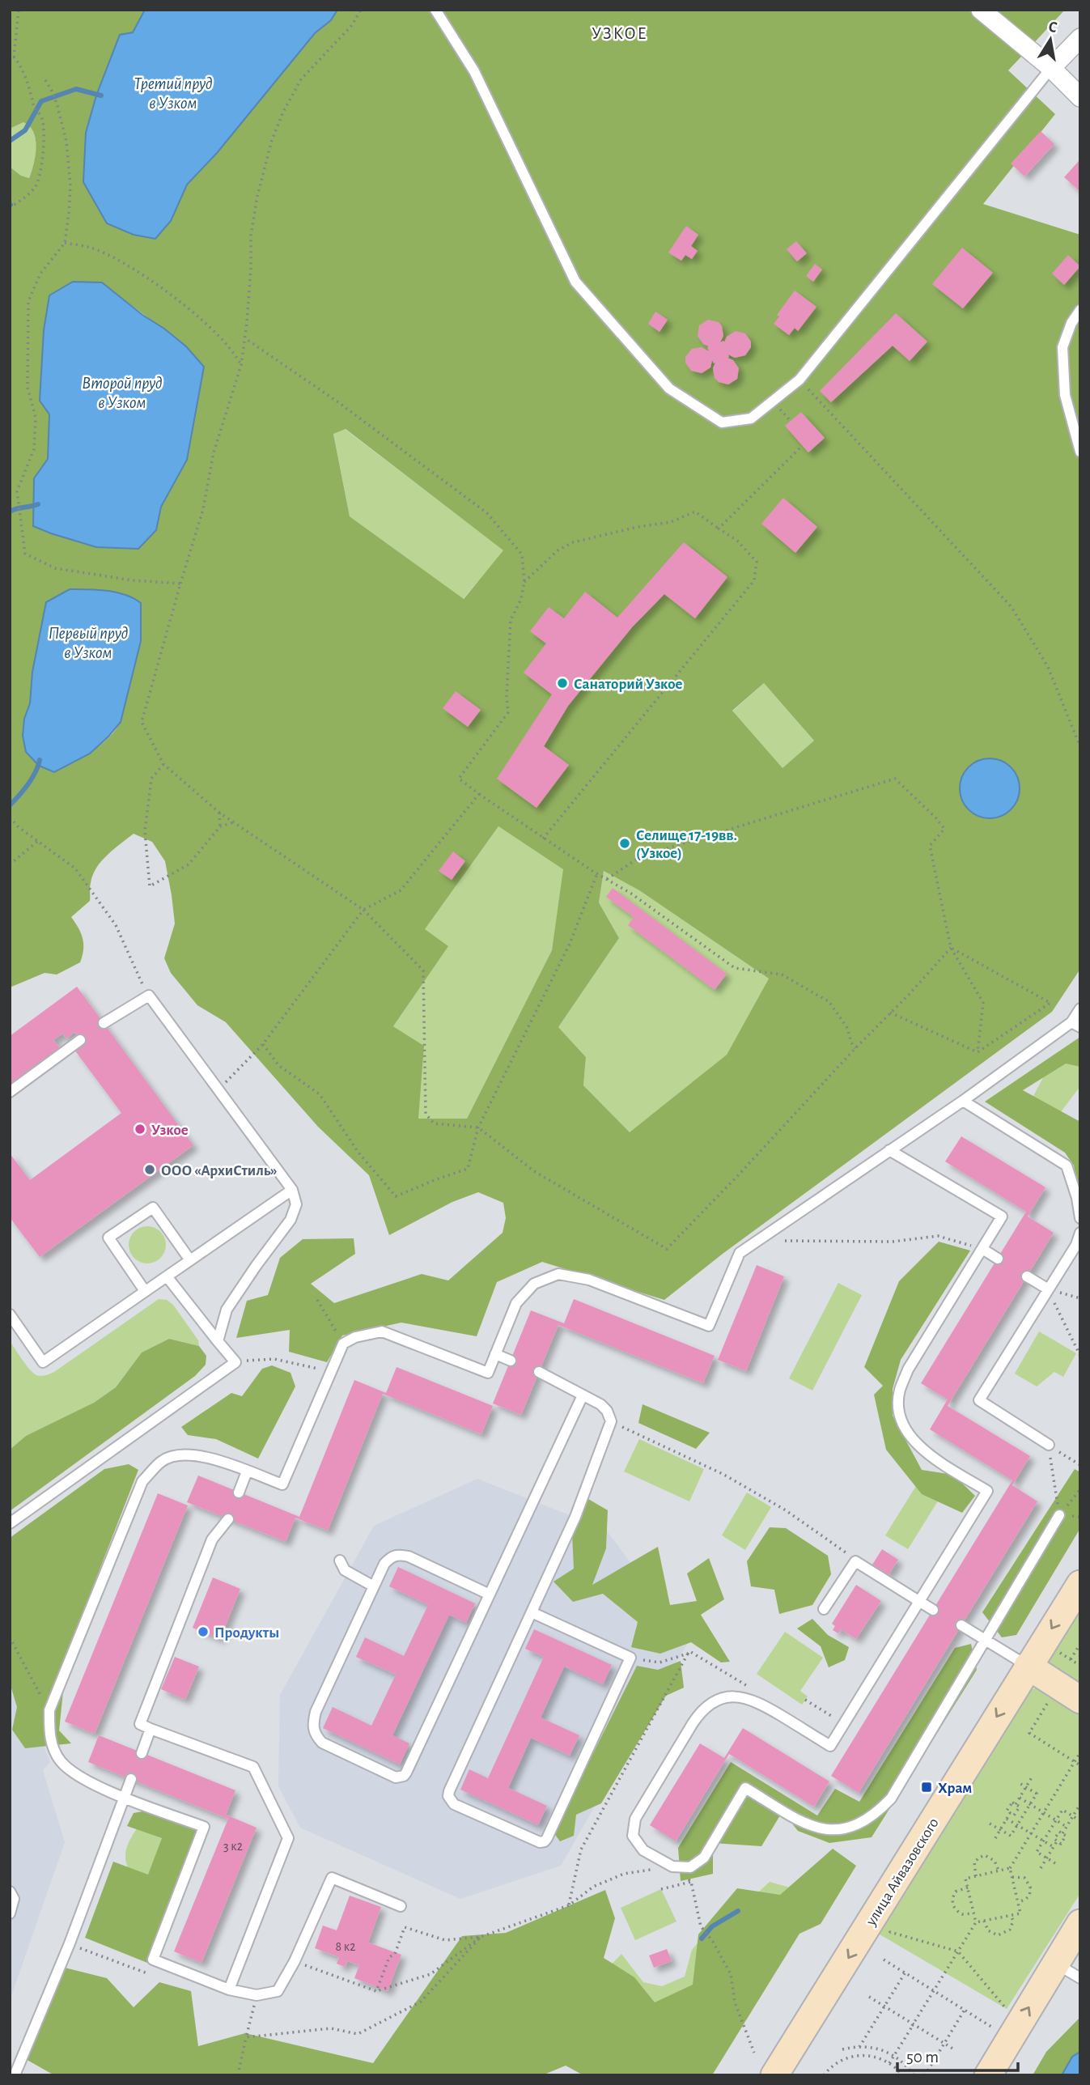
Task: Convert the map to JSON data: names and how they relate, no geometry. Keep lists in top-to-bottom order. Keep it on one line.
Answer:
{"streets":{"main road":["улица Айвазовского"]},"districts":["УЗКОЕ"],"water":["Третий пруд в Узком","Второй пруд в Узком","Первый пруд в Узком"],"places":{"other":["Санаторий Узкое","Селище 17-19вв. (Узкое)","Узкое","ООО «АрхиСтиль»","Продукты"],"transit":["Храм"]},"house_numbers":["3 к2","8 к2"],"scale_bar":"50 m","north":"top"}
